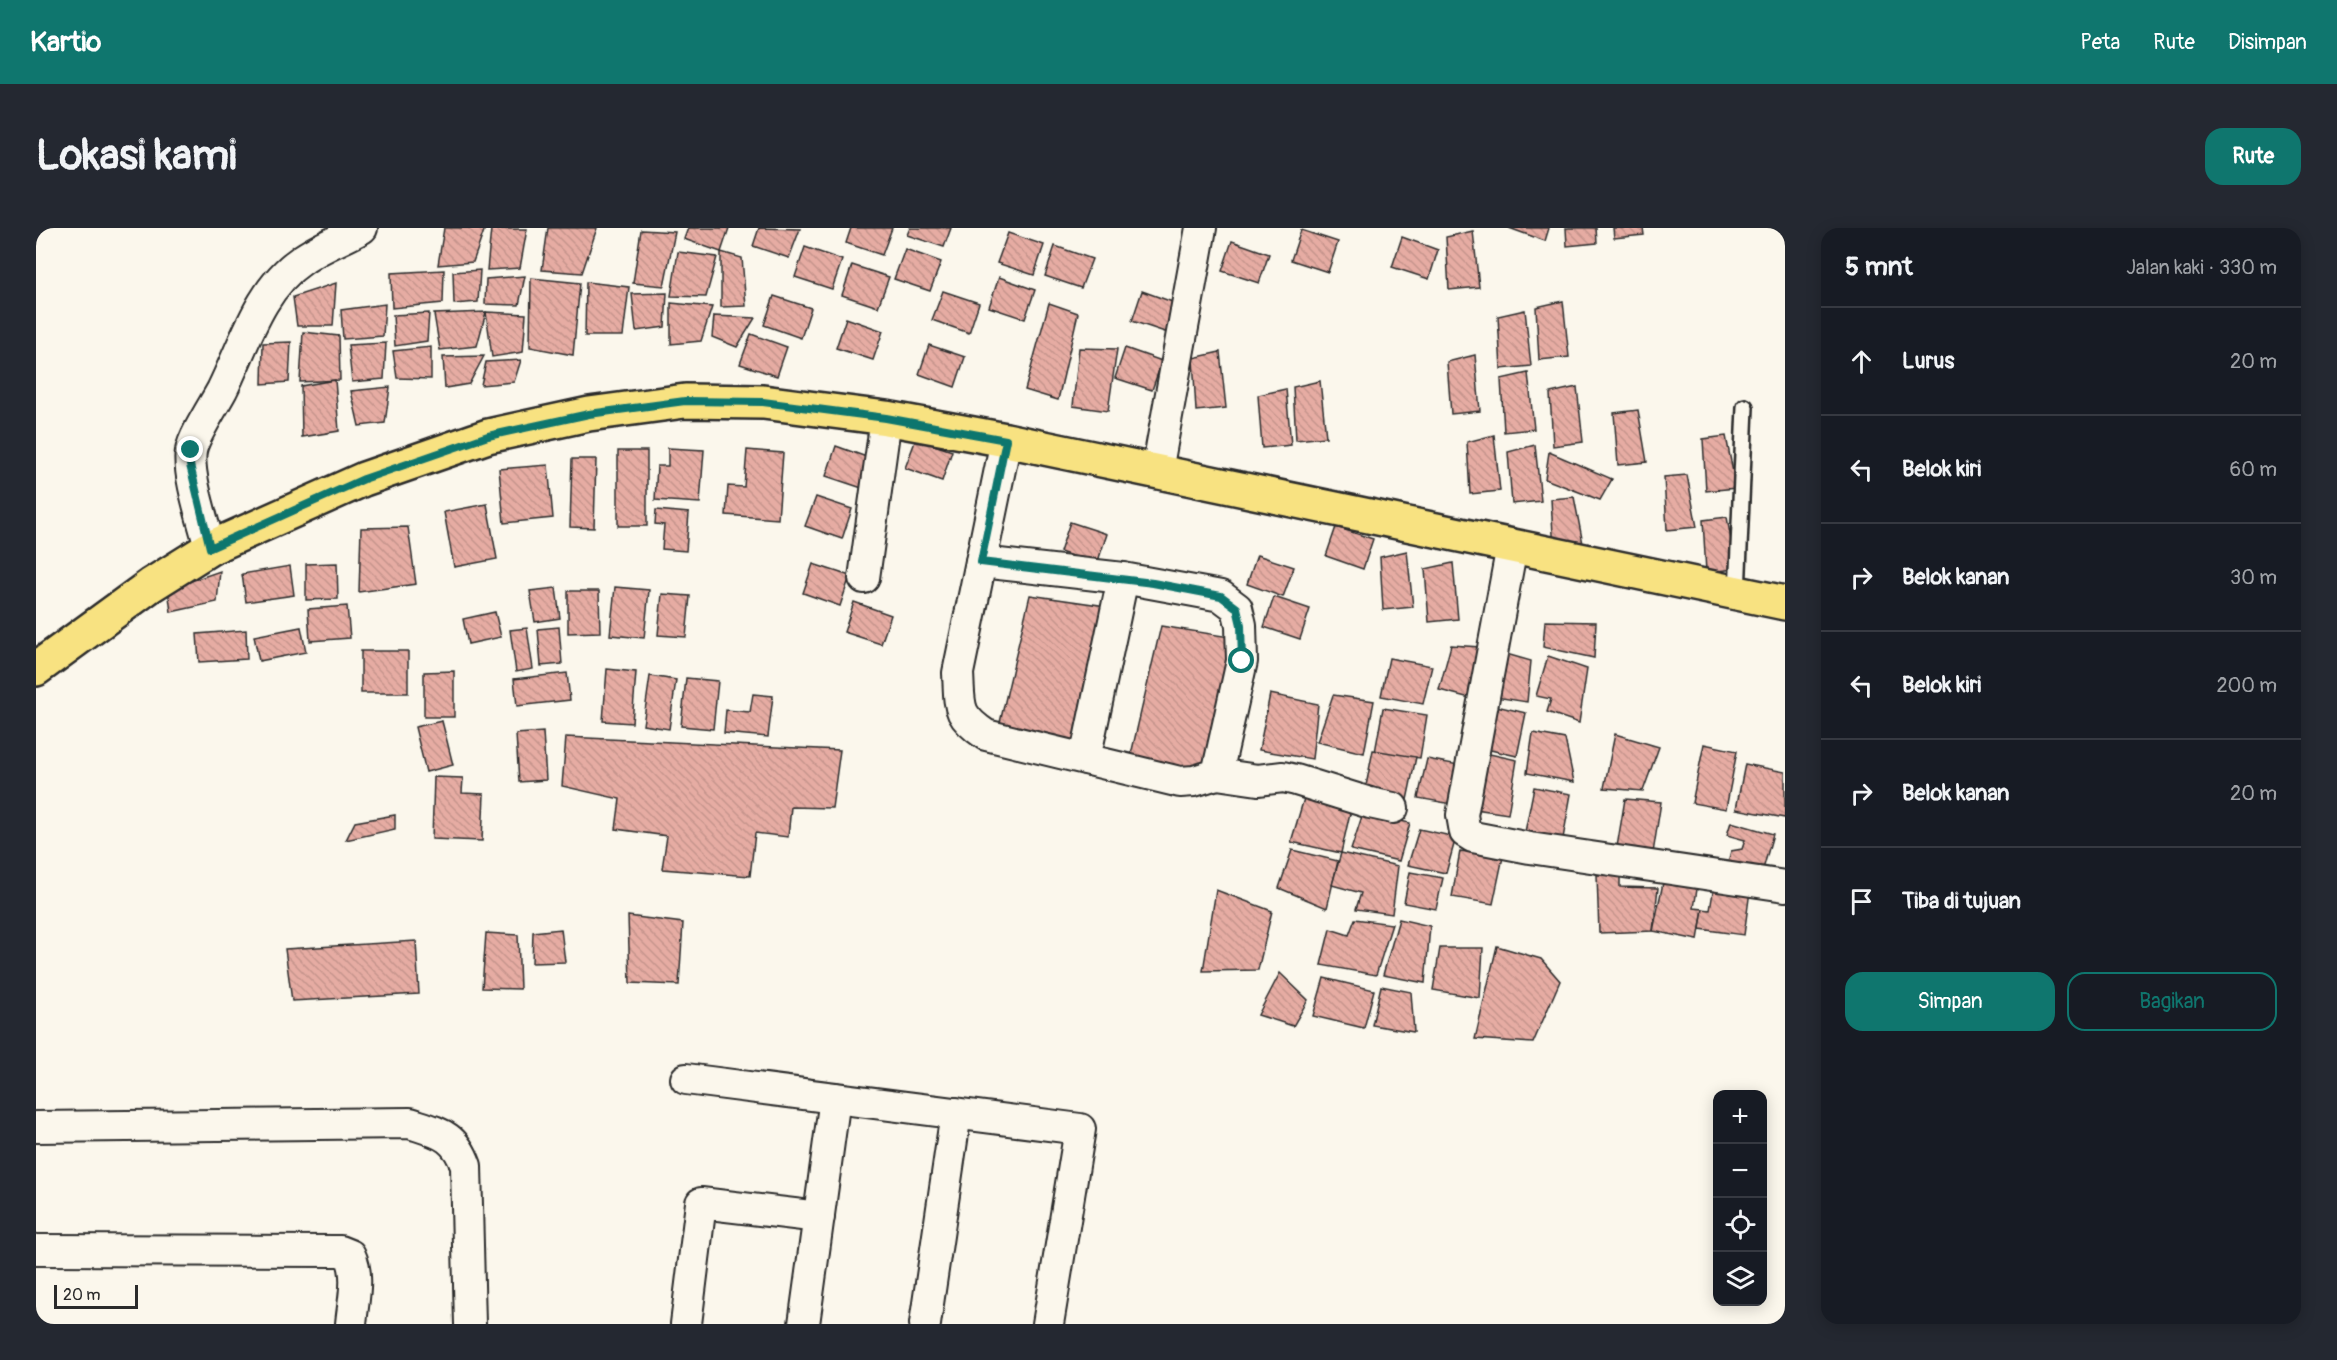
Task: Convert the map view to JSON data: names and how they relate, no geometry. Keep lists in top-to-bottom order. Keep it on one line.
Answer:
{"scale_bar":"20 m","page":{"header":"Kartio","nav":["Peta","Rute","Disimpan"],"buttons":["Rute",["Simpan","Bagikan"]],"title":"Lokasi kami","heading":["5 mnt","Jalan kaki · 330 m"],"list":[["Lurus","20 m"],["Belok kiri","60 m"],["Belok kanan","30 m"],["Belok kiri","200 m"],["Belok kanan","20 m"],"Tiba di tujuan"],"map_buttons":["+","−"],"scale":"20 m"}}
